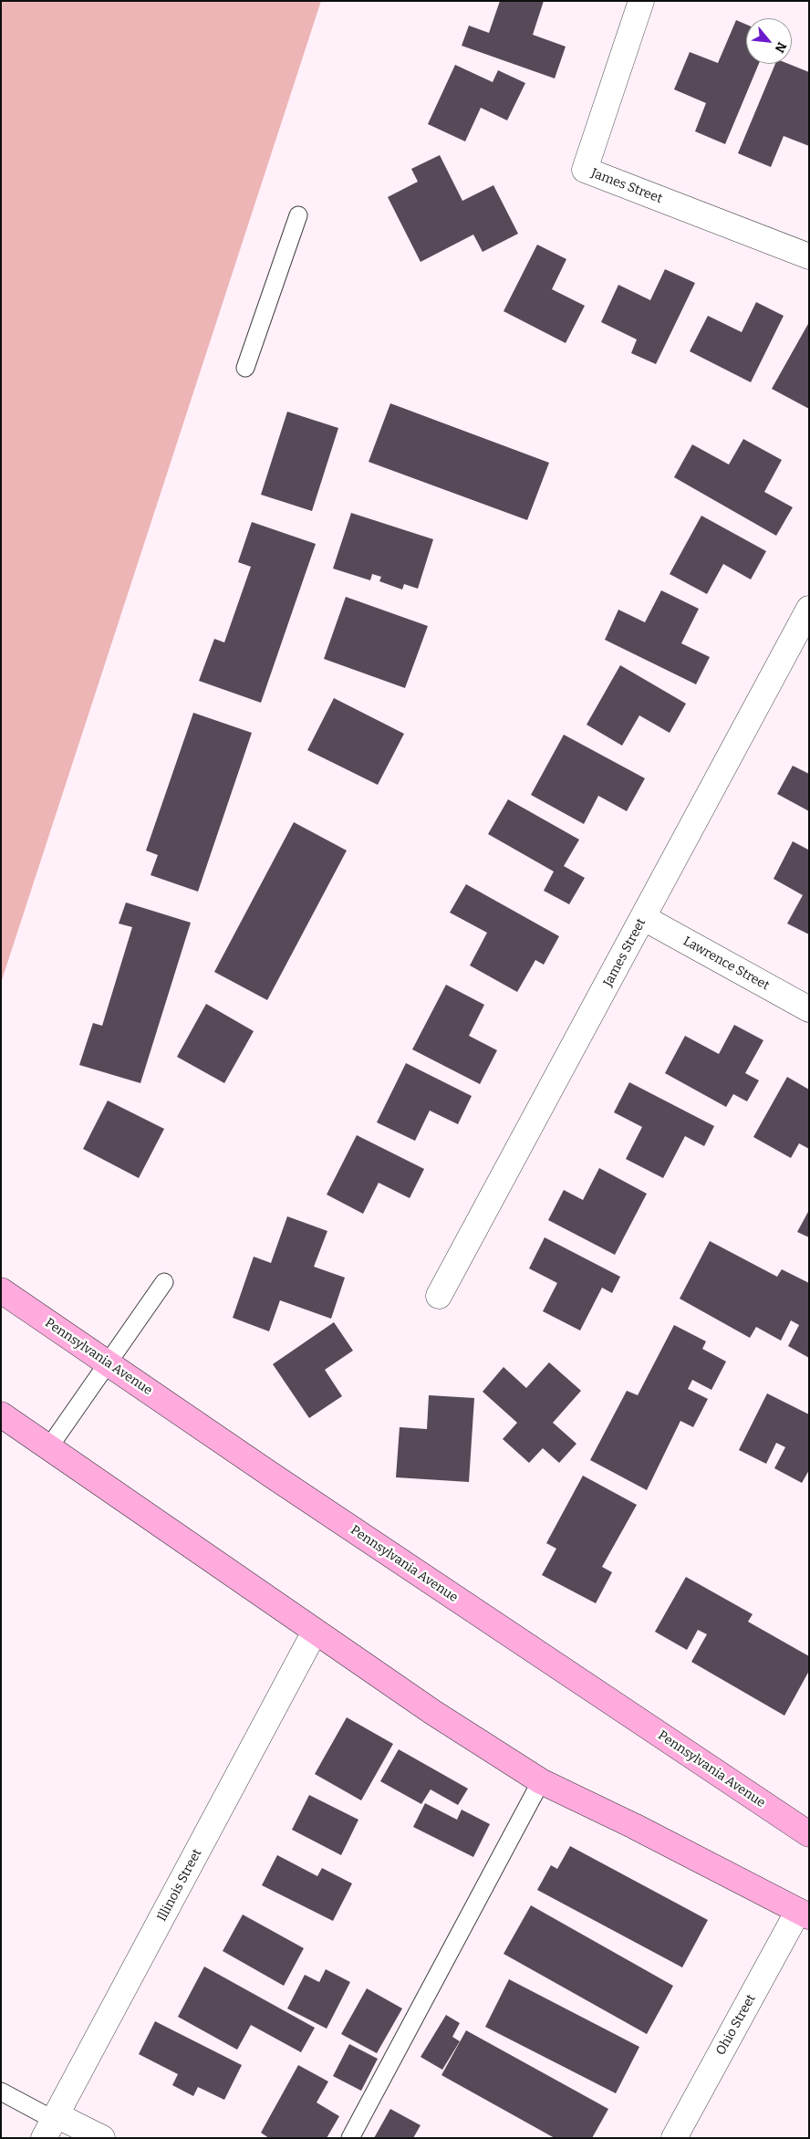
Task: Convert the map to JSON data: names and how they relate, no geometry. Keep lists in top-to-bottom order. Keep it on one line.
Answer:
{"streets":{"main road":["Pennsylvania Avenue"],"street":["James Street","Lawrence Street","Illinois Street","Ohio Street"]},"crossings":[["James Street","Lawrence Street"]],"north":"bottom right"}
